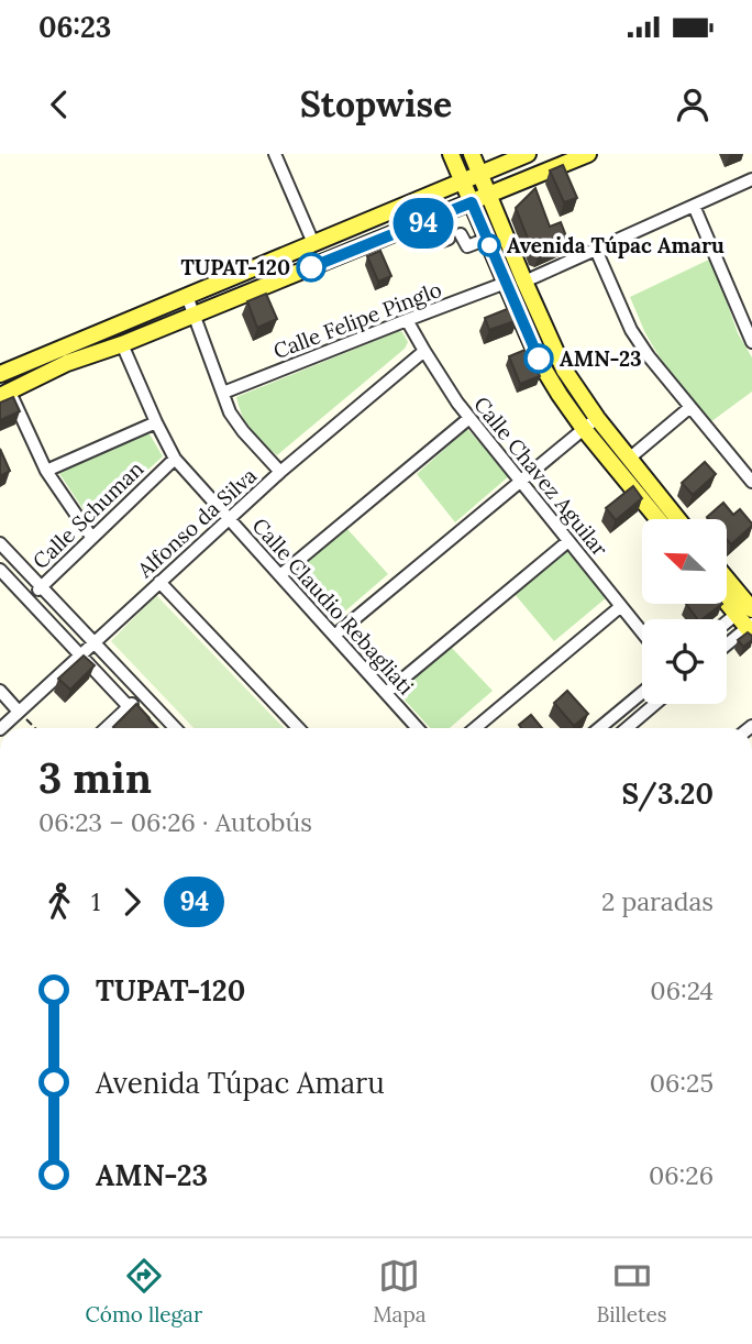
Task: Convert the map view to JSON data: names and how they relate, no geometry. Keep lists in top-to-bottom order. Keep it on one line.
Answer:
{"streets":{"street":["Calle Felipe Pinglo","Calle Chavez Aguilar","Calle Schuman","Alfonso da Silva","Calle Claudio Rebagliati"]},"crossings":[["Calle Felipe Pinglo","Calle Chavez Aguilar"],["Calle Chavez Aguilar","Alfonso da Silva"],["Calle Schuman","Calle Claudio Rebagliati"],["Alfonso da Silva","Calle Claudio Rebagliati"]],"places":["Avenida Túpac Amaru","TUPAT-120","AMN-23"],"lines":["bus line 94"],"north":"top left","page":{"status":"06:23","header":"Stopwise","on_map":"94","heading":["3 min","06:23 – 06:26 · Autobús","S/3.20"],"legs":["1","94","2 paradas"],"list":[{"name":"TUPAT-120","value":"06:24"},{"name":"Avenida Túpac Amaru","value":"06:25"},{"name":"AMN-23","value":"06:26"}],"tabs":["Cómo llegar","Mapa","Billetes"]}}
